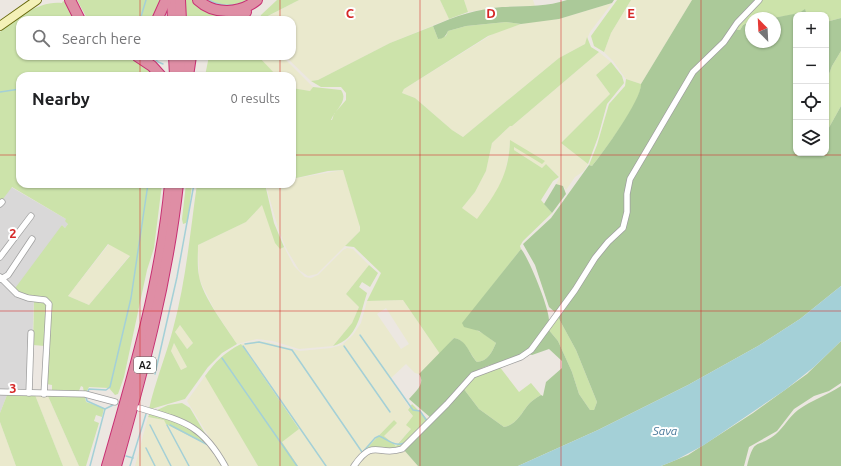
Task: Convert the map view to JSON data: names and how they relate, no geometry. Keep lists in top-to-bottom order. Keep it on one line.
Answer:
{"streets":{"highway":["A2"]},"water":["Sava"],"north":"top left","page":{"map_buttons":["+","−"],"search":"Search here","heading":["Nearby","0 results"]},"grid":{"columns":["C","D","E"],"rows":["2","3"]}}
